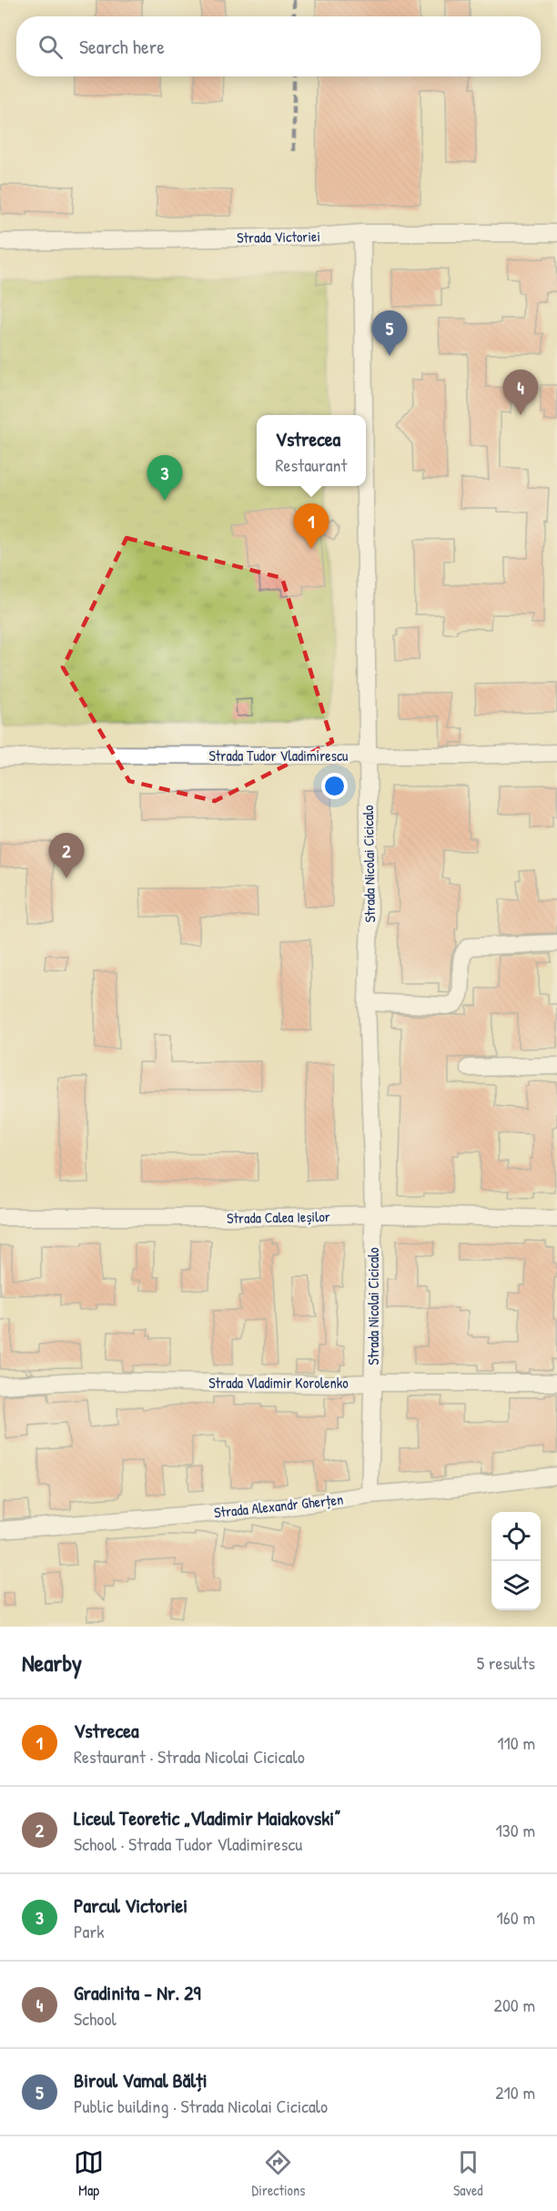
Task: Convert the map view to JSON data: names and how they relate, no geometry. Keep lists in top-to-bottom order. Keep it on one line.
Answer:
{"streets":{"street":["Strada Victoriei","Strada Tudor Vladimirescu","Strada Nicolai Cicicalo","Strada Calea Ieșilor","Strada Vladimir Korolenko","Strada Alexandr Gherțen"]},"crossings":[["Strada Victoriei","Strada Nicolai Cicicalo"],["Strada Tudor Vladimirescu","Strada Nicolai Cicicalo"],["Strada Nicolai Cicicalo","Strada Calea Ieșilor"],["Strada Nicolai Cicicalo","Strada Vladimir Korolenko"],["Strada Nicolai Cicicalo","Strada Alexandr Gherțen"]],"page":{"search":"Search here","pins":["5","4","3","1","2"],"popup":["Vstrecea","Restaurant"],"heading":["Nearby","5 results"],"list":[{"mark":"1","name":"Vstrecea","note":"Restaurant · Strada Nicolai Cicicalo","value":"110 m"},{"mark":"2","name":"Liceul Teoretic „Vladimir Maiakovski”","note":"School · Strada Tudor Vladimirescu","value":"130 m"},{"mark":"3","name":"Parcul Victoriei","note":"Park","value":"160 m"},{"mark":"4","name":"Gradinita - Nr. 29","note":"School","value":"200 m"},{"mark":"5","name":"Biroul Vamal Bălți","note":"Public building · Strada Nicolai Cicicalo","value":"210 m"}],"nav":["Map","Directions","Saved"]}}
